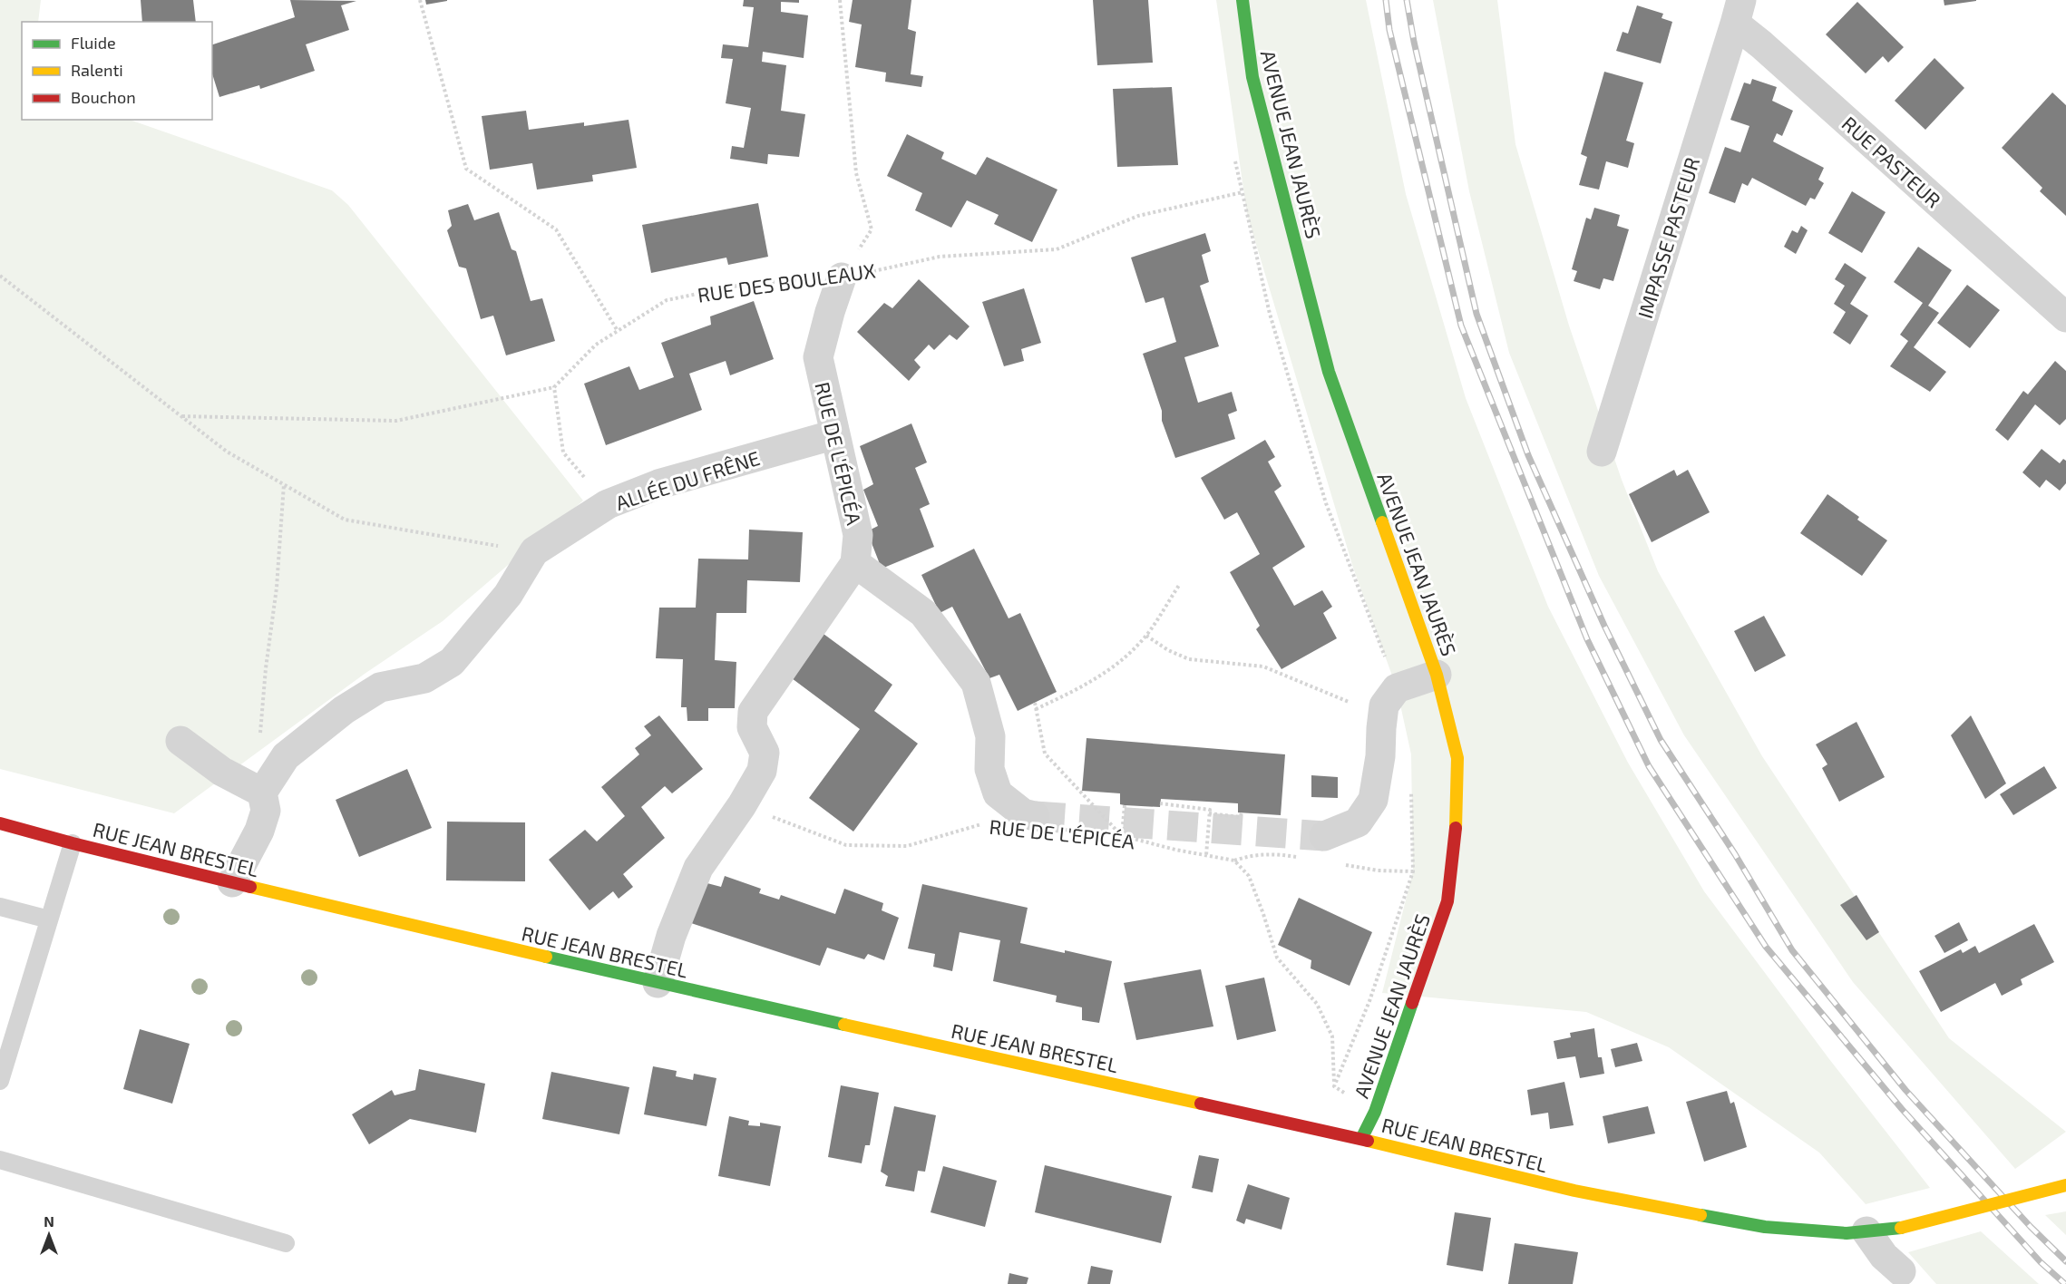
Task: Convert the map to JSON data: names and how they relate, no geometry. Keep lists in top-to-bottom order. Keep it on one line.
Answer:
{"streets":{"street":["AVENUE JEAN JAURÈS","RUE PASTEUR","IMPASSE PASTEUR","RUE DE L'ÉPICÉA","ALLÉE DU FRÊNE","RUE JEAN BRESTEL"],"path":["RUE DES BOULEAUX"]},"crossings":[["AVENUE JEAN JAURÈS","RUE DES BOULEAUX"],["AVENUE JEAN JAURÈS","RUE JEAN BRESTEL"],["RUE PASTEUR","IMPASSE PASTEUR"],["RUE DES BOULEAUX","RUE DE L'ÉPICÉA"],["RUE DE L'ÉPICÉA","ALLÉE DU FRÊNE"]],"legend":["Fluide","Ralenti","Bouchon"],"north":"top"}
